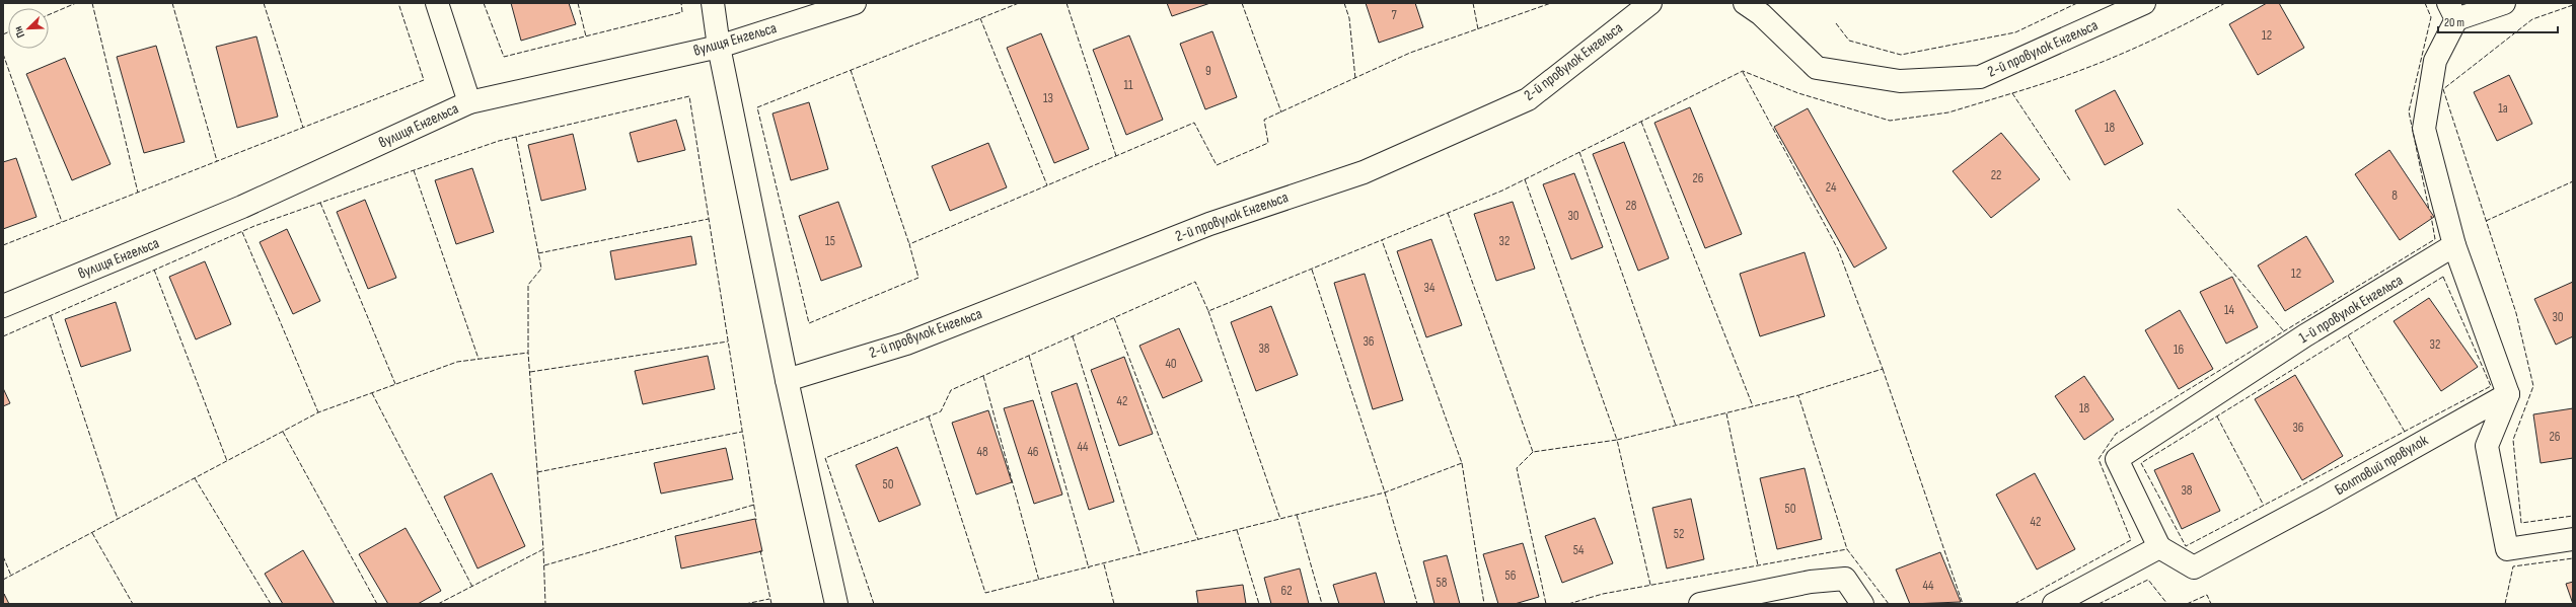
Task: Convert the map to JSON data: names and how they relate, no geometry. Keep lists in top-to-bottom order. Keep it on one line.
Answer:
{"streets":{"street":["вулиця Енгельса","2-й провулок Енгельса","1-й провулок Енгельса","Болтовий провулок"]},"crossings":[["1-й провулок Енгельса","Болтовий провулок"]],"house_numbers":["7","12","9","11","13","1а","18","22","26","24","8","28","30","15","32","12","34","14","30","36","32","38","16","40","42","18","36","26","44","48","46","50","38","50","42","52","54","56","58","44","62"],"scale_bar":"20 m","north":"bottom left"}
